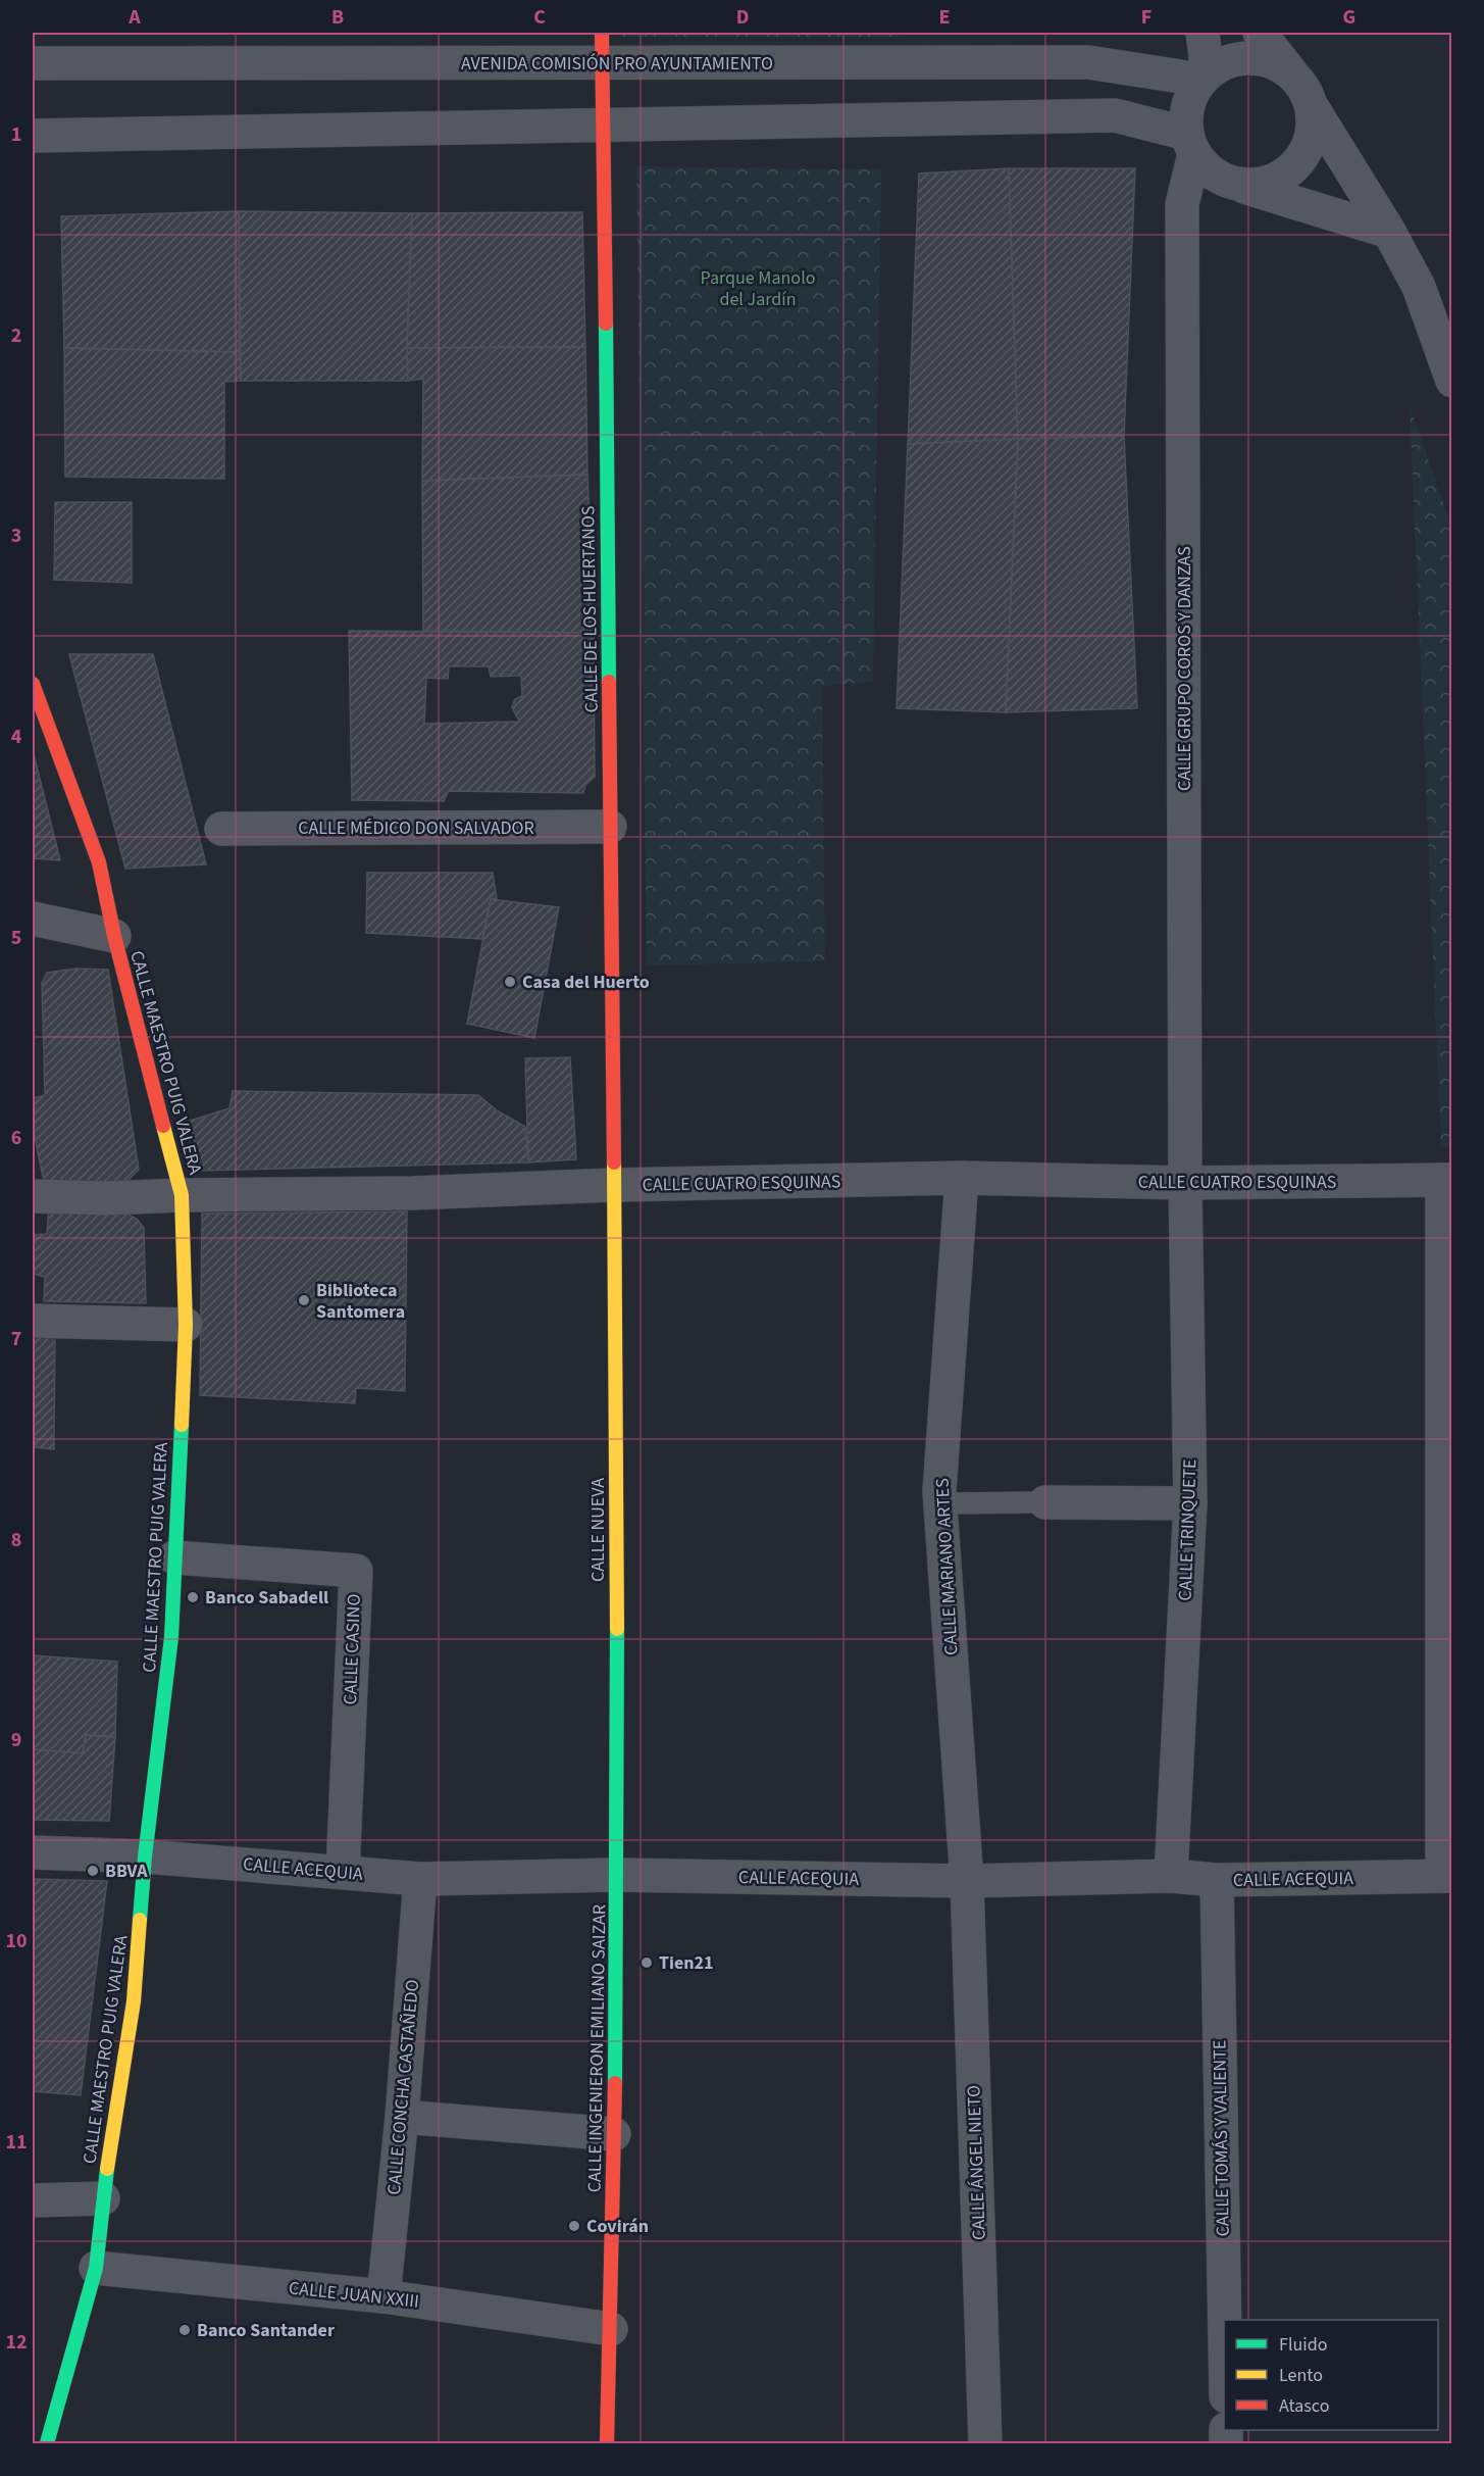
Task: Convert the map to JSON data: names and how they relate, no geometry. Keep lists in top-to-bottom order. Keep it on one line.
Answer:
{"streets":{"street":["AVENIDA COMISIÓN PRO AYUNTAMIENTO","CALLE DE LOS HUERTANOS","CALLE GRUPO COROS Y DANZAS","CALLE MÉDICO DON SALVADOR","CALLE MAESTRO PUIG VALERA","CALLE CUATRO ESQUINAS","CALLE NUEVA","CALLE TRINQUETE","CALLE MARIANO ARTES","CALLE CASINO","CALLE ACEQUIA","CALLE INGENIERON EMILIANO SAIZAR","CALLE CONCHA CASTAÑEDO","CALLE TOMÁS Y VALIENTE","CALLE ÁNGEL NIETO","CALLE JUAN XXIII"]},"crossings":[["AVENIDA COMISIÓN PRO AYUNTAMIENTO","CALLE DE LOS HUERTANOS"],["AVENIDA COMISIÓN PRO AYUNTAMIENTO","CALLE GRUPO COROS Y DANZAS"],["CALLE DE LOS HUERTANOS","CALLE MÉDICO DON SALVADOR"],["CALLE DE LOS HUERTANOS","CALLE CUATRO ESQUINAS"],["CALLE DE LOS HUERTANOS","CALLE NUEVA"],["CALLE GRUPO COROS Y DANZAS","CALLE CUATRO ESQUINAS"],["CALLE GRUPO COROS Y DANZAS","CALLE TRINQUETE"],["CALLE MAESTRO PUIG VALERA","CALLE CUATRO ESQUINAS"],["CALLE MAESTRO PUIG VALERA","CALLE CASINO"],["CALLE MAESTRO PUIG VALERA","CALLE ACEQUIA"],["CALLE MAESTRO PUIG VALERA","CALLE JUAN XXIII"],["CALLE CUATRO ESQUINAS","CALLE NUEVA"],["CALLE CUATRO ESQUINAS","CALLE TRINQUETE"],["CALLE CUATRO ESQUINAS","CALLE MARIANO ARTES"],["CALLE NUEVA","CALLE ACEQUIA"],["CALLE NUEVA","CALLE INGENIERON EMILIANO SAIZAR"],["CALLE TRINQUETE","CALLE ACEQUIA"],["CALLE MARIANO ARTES","CALLE ACEQUIA"],["CALLE MARIANO ARTES","CALLE ÁNGEL NIETO"],["CALLE CASINO","CALLE ACEQUIA"],["CALLE ACEQUIA","CALLE INGENIERON EMILIANO SAIZAR"],["CALLE ACEQUIA","CALLE CONCHA CASTAÑEDO"],["CALLE ACEQUIA","CALLE TOMÁS Y VALIENTE"],["CALLE ACEQUIA","CALLE ÁNGEL NIETO"],["CALLE INGENIERON EMILIANO SAIZAR","CALLE JUAN XXIII"],["CALLE CONCHA CASTAÑEDO","CALLE JUAN XXIII"]],"parks":["Parque Manolo del Jardín"],"places":["Casa del Huerto","Biblioteca Santomera","Banco Sabadell","BBVA","Tien21","Covirán","Banco Santander"],"legend":["Fluido","Lento","Atasco"],"grid":{"columns":["A","B","C","D","E","F","G"],"rows":["1","2","3","4","5","6","7","8","9","10","11","12"]}}
